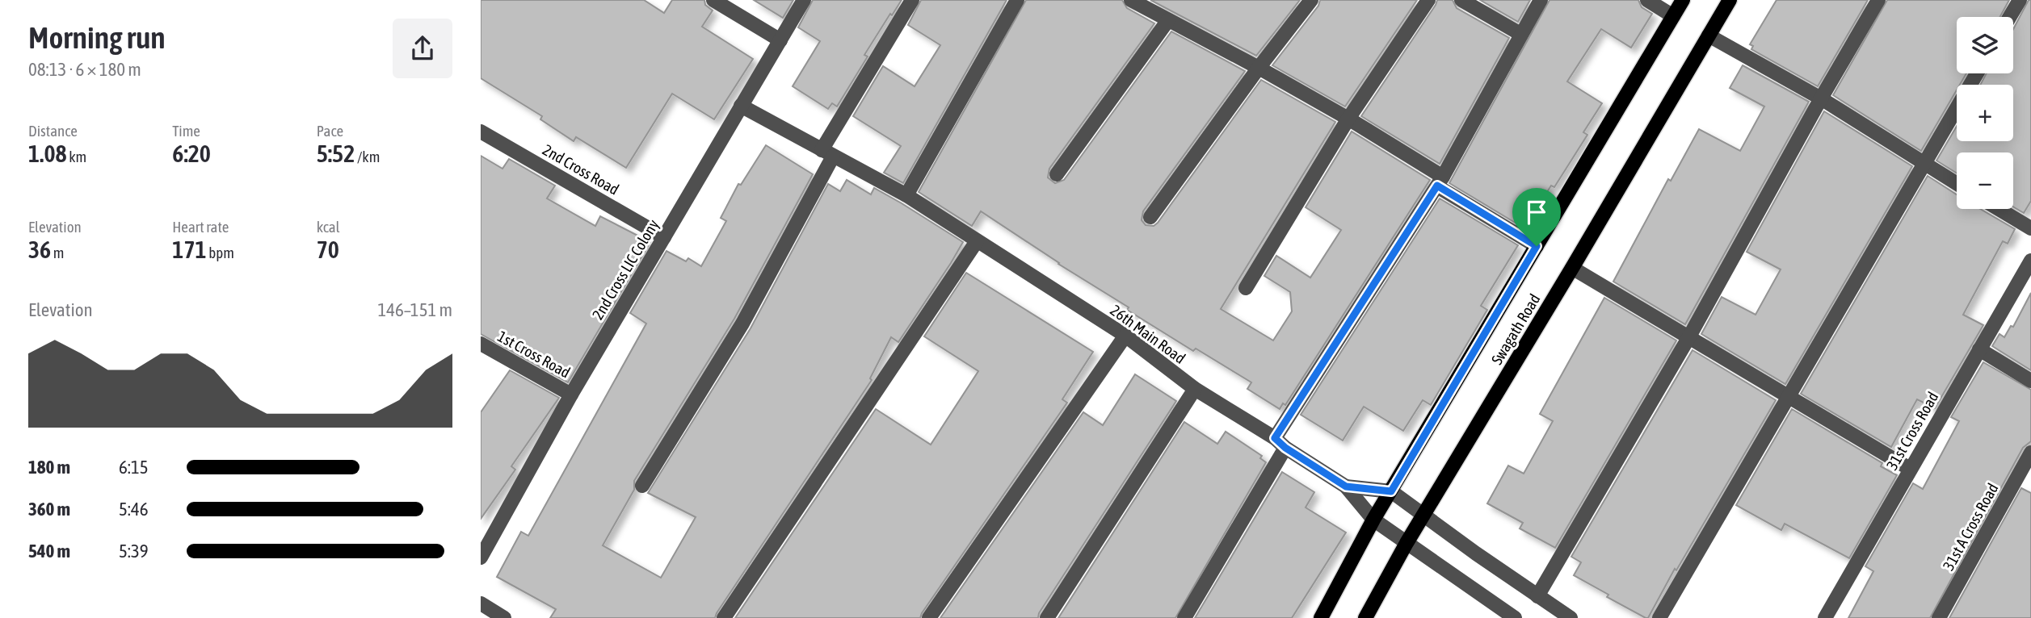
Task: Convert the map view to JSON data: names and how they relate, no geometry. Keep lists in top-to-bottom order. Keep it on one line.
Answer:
{"streets":{"main road":["Swagath Road"],"street":["2nd Cross Road","2nd Cross LIC Colony","26th Main Road","1st Cross Road","31st Cross Road","31st A Cross Road"]},"crossings":[["2nd Cross Road","2nd Cross LIC Colony"],["2nd Cross LIC Colony","26th Main Road"],["2nd Cross LIC Colony","1st Cross Road"],["Swagath Road","26th Main Road"]],"page":{"heading":["Morning run","08:13 · 6 × 180 m"],"map_buttons":["+","−"],"stats":[["Distance","1.08 km"],["Time","6:20"],["Pace","5:52 /km"],["Elevation","36 m"],["Heart rate","171 bpm"],["kcal","70"]],"chart":["Elevation","146–151 m"],"list":[{"name":"180 m","note":"6:15"},{"name":"360 m","note":"5:46"},{"name":"540 m","note":"5:39"}]}}
